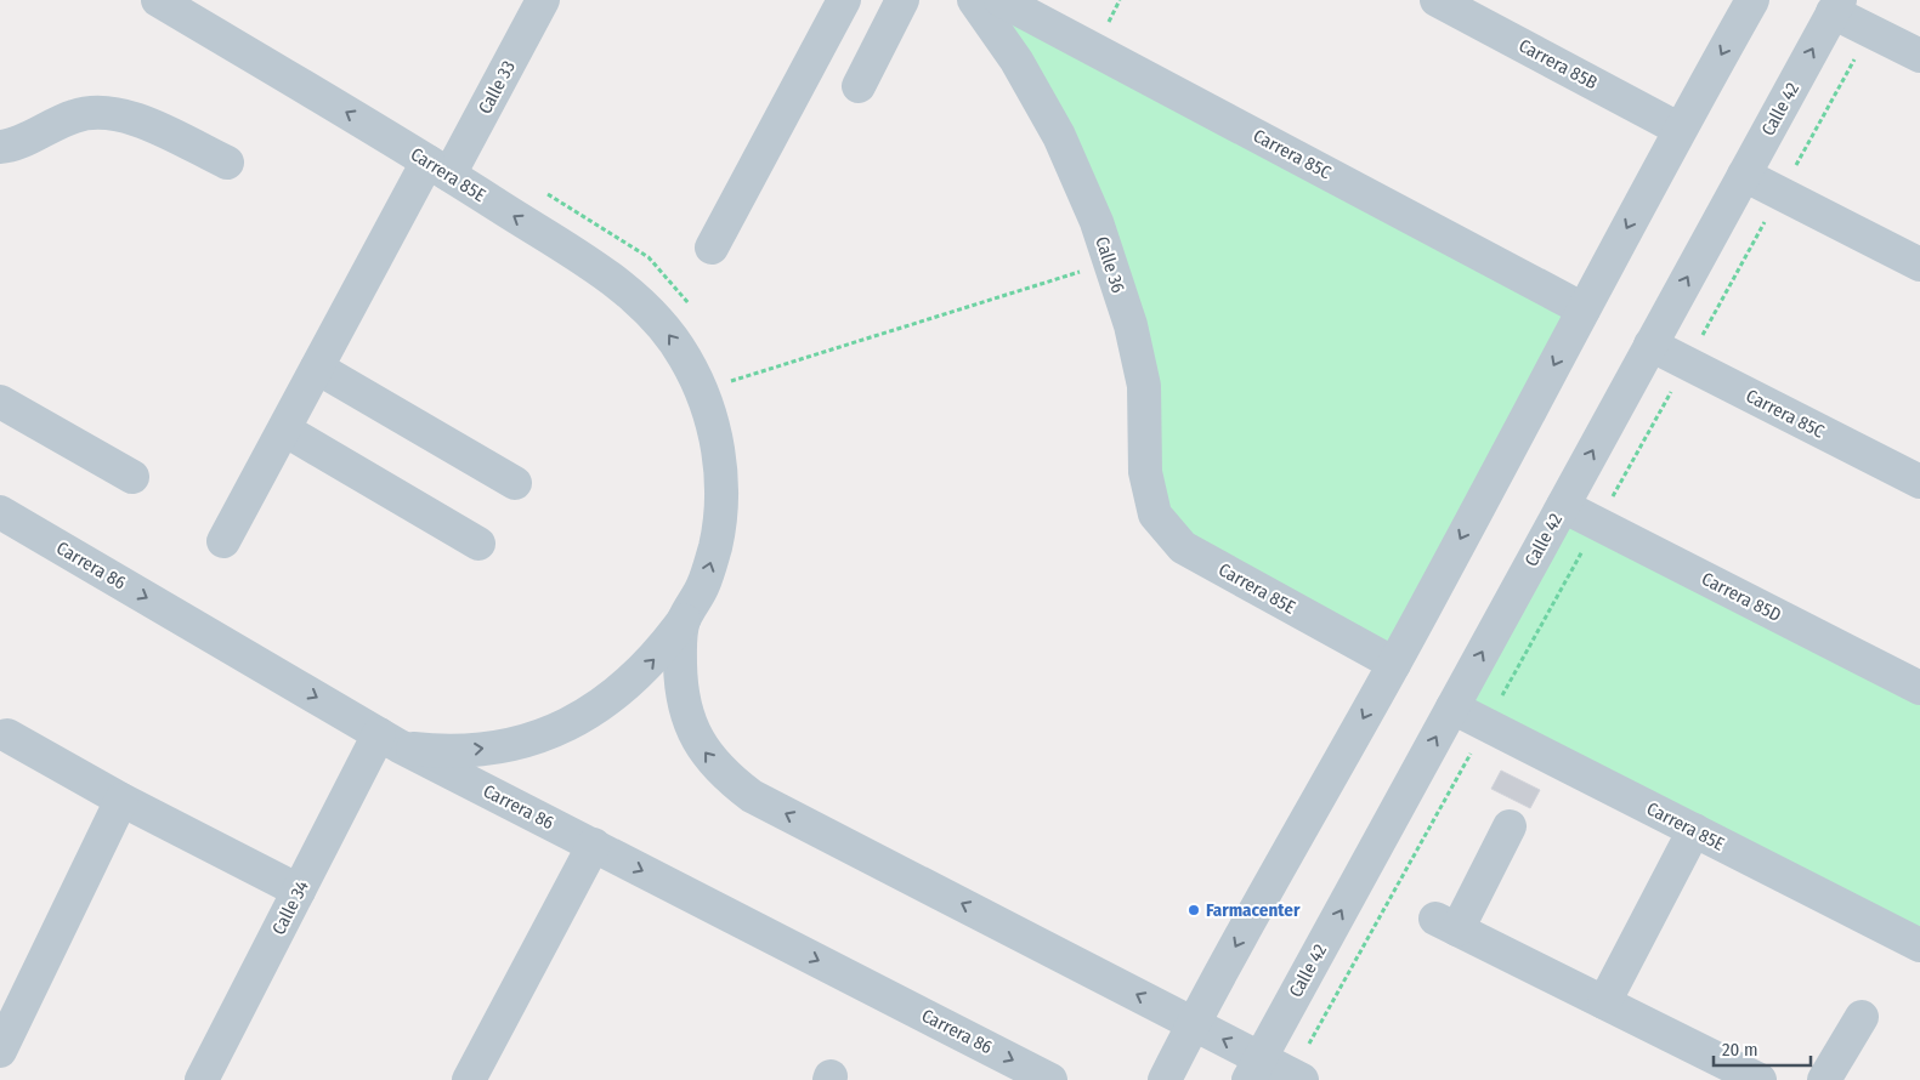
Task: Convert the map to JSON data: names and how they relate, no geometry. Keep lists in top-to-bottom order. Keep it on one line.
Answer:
{"streets":{"street":["Carrera 85B","Calle 33","Calle 42","Carrera 85C","Carrera 85E","Calle 36","Carrera 86","Carrera 85D","Calle 34"]},"crossings":[["Calle 33","Carrera 85E"],["Calle 42","Carrera 85C"],["Calle 42","Carrera 85E"],["Calle 42","Carrera 85D"],["Carrera 85E","Calle 36"],["Carrera 86","Calle 34"]],"places":["Farmacenter"],"scale_bar":"20 m"}
